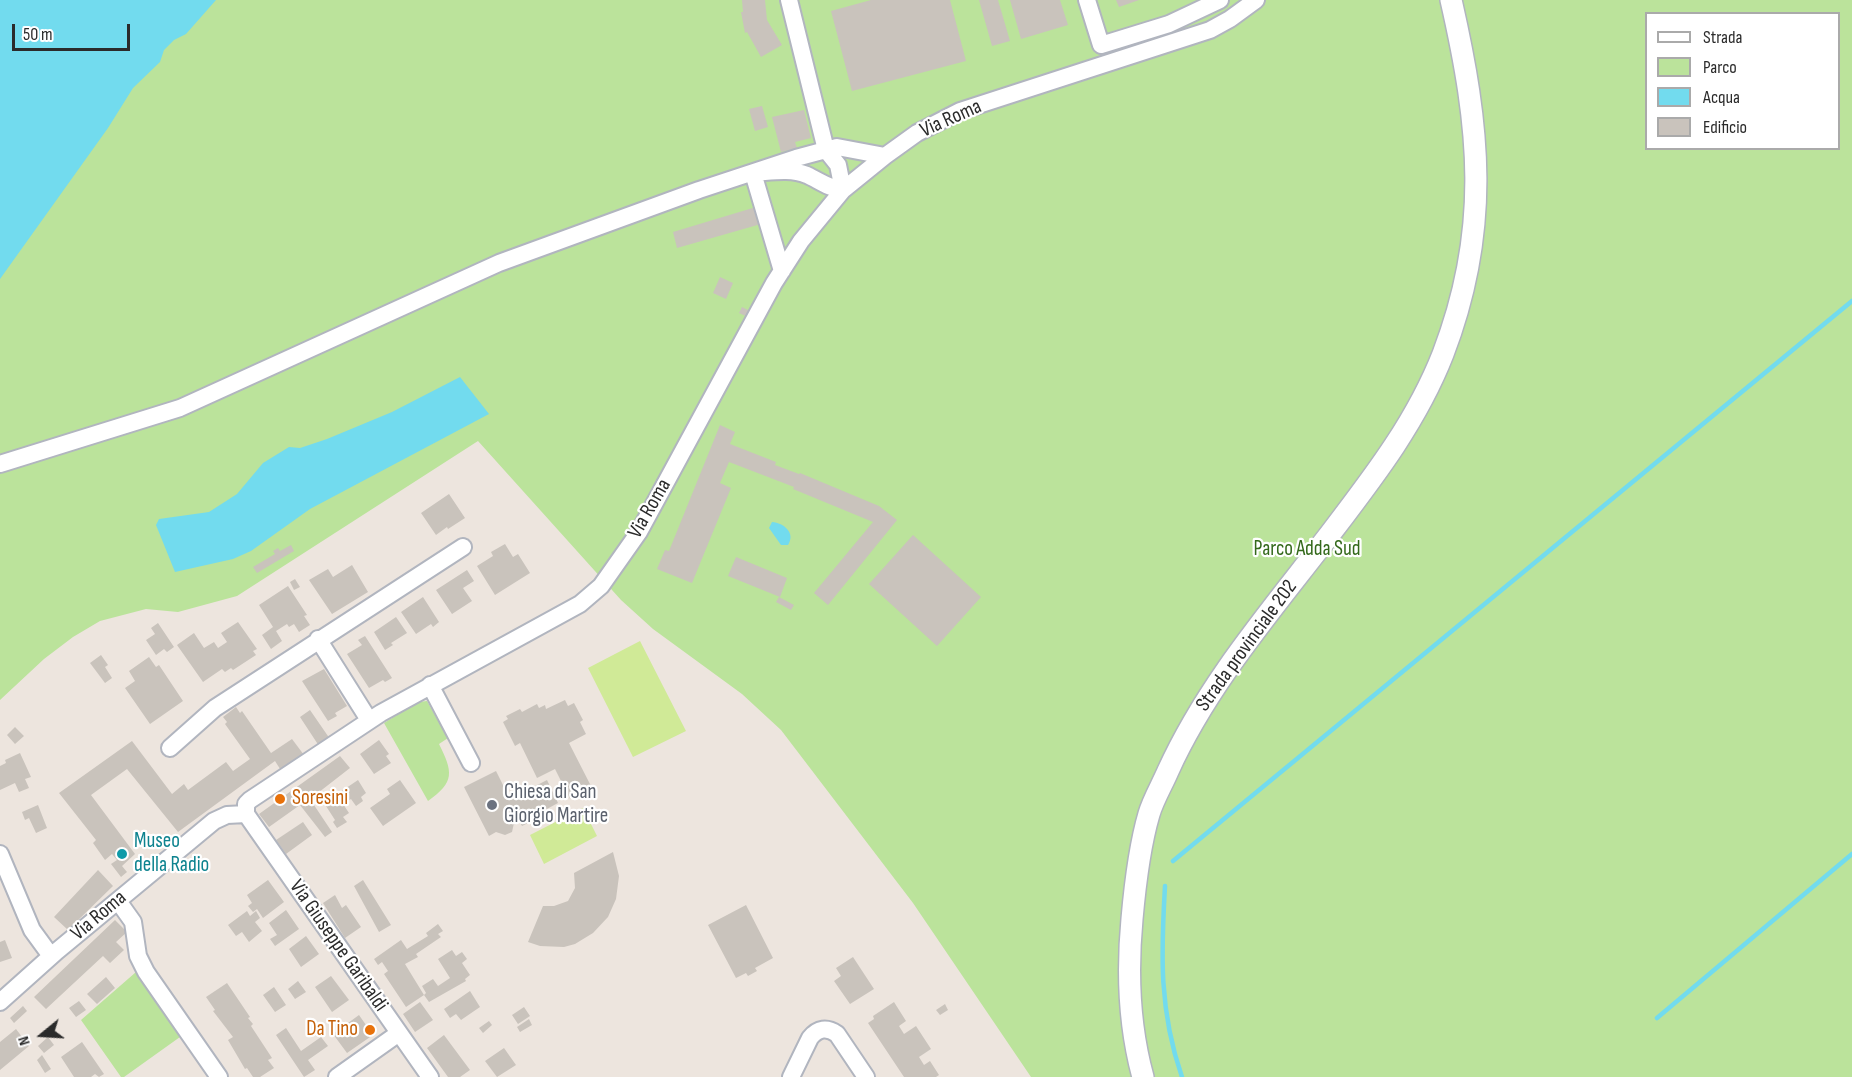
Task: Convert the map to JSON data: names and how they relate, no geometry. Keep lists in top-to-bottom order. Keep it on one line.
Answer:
{"streets":{"street":["Via Roma","Strada provinciale 202","Via Giuseppe Garibaldi"]},"crossings":[["Via Roma","Via Giuseppe Garibaldi"]],"parks":["Parco Adda Sud"],"places":["Soresini","Chiesa di San Giorgio Martire","Museo della Radio","Da Tino"],"legend":["Strada","Parco","Acqua","Edificio"],"scale_bar":"50 m","north":"left"}
